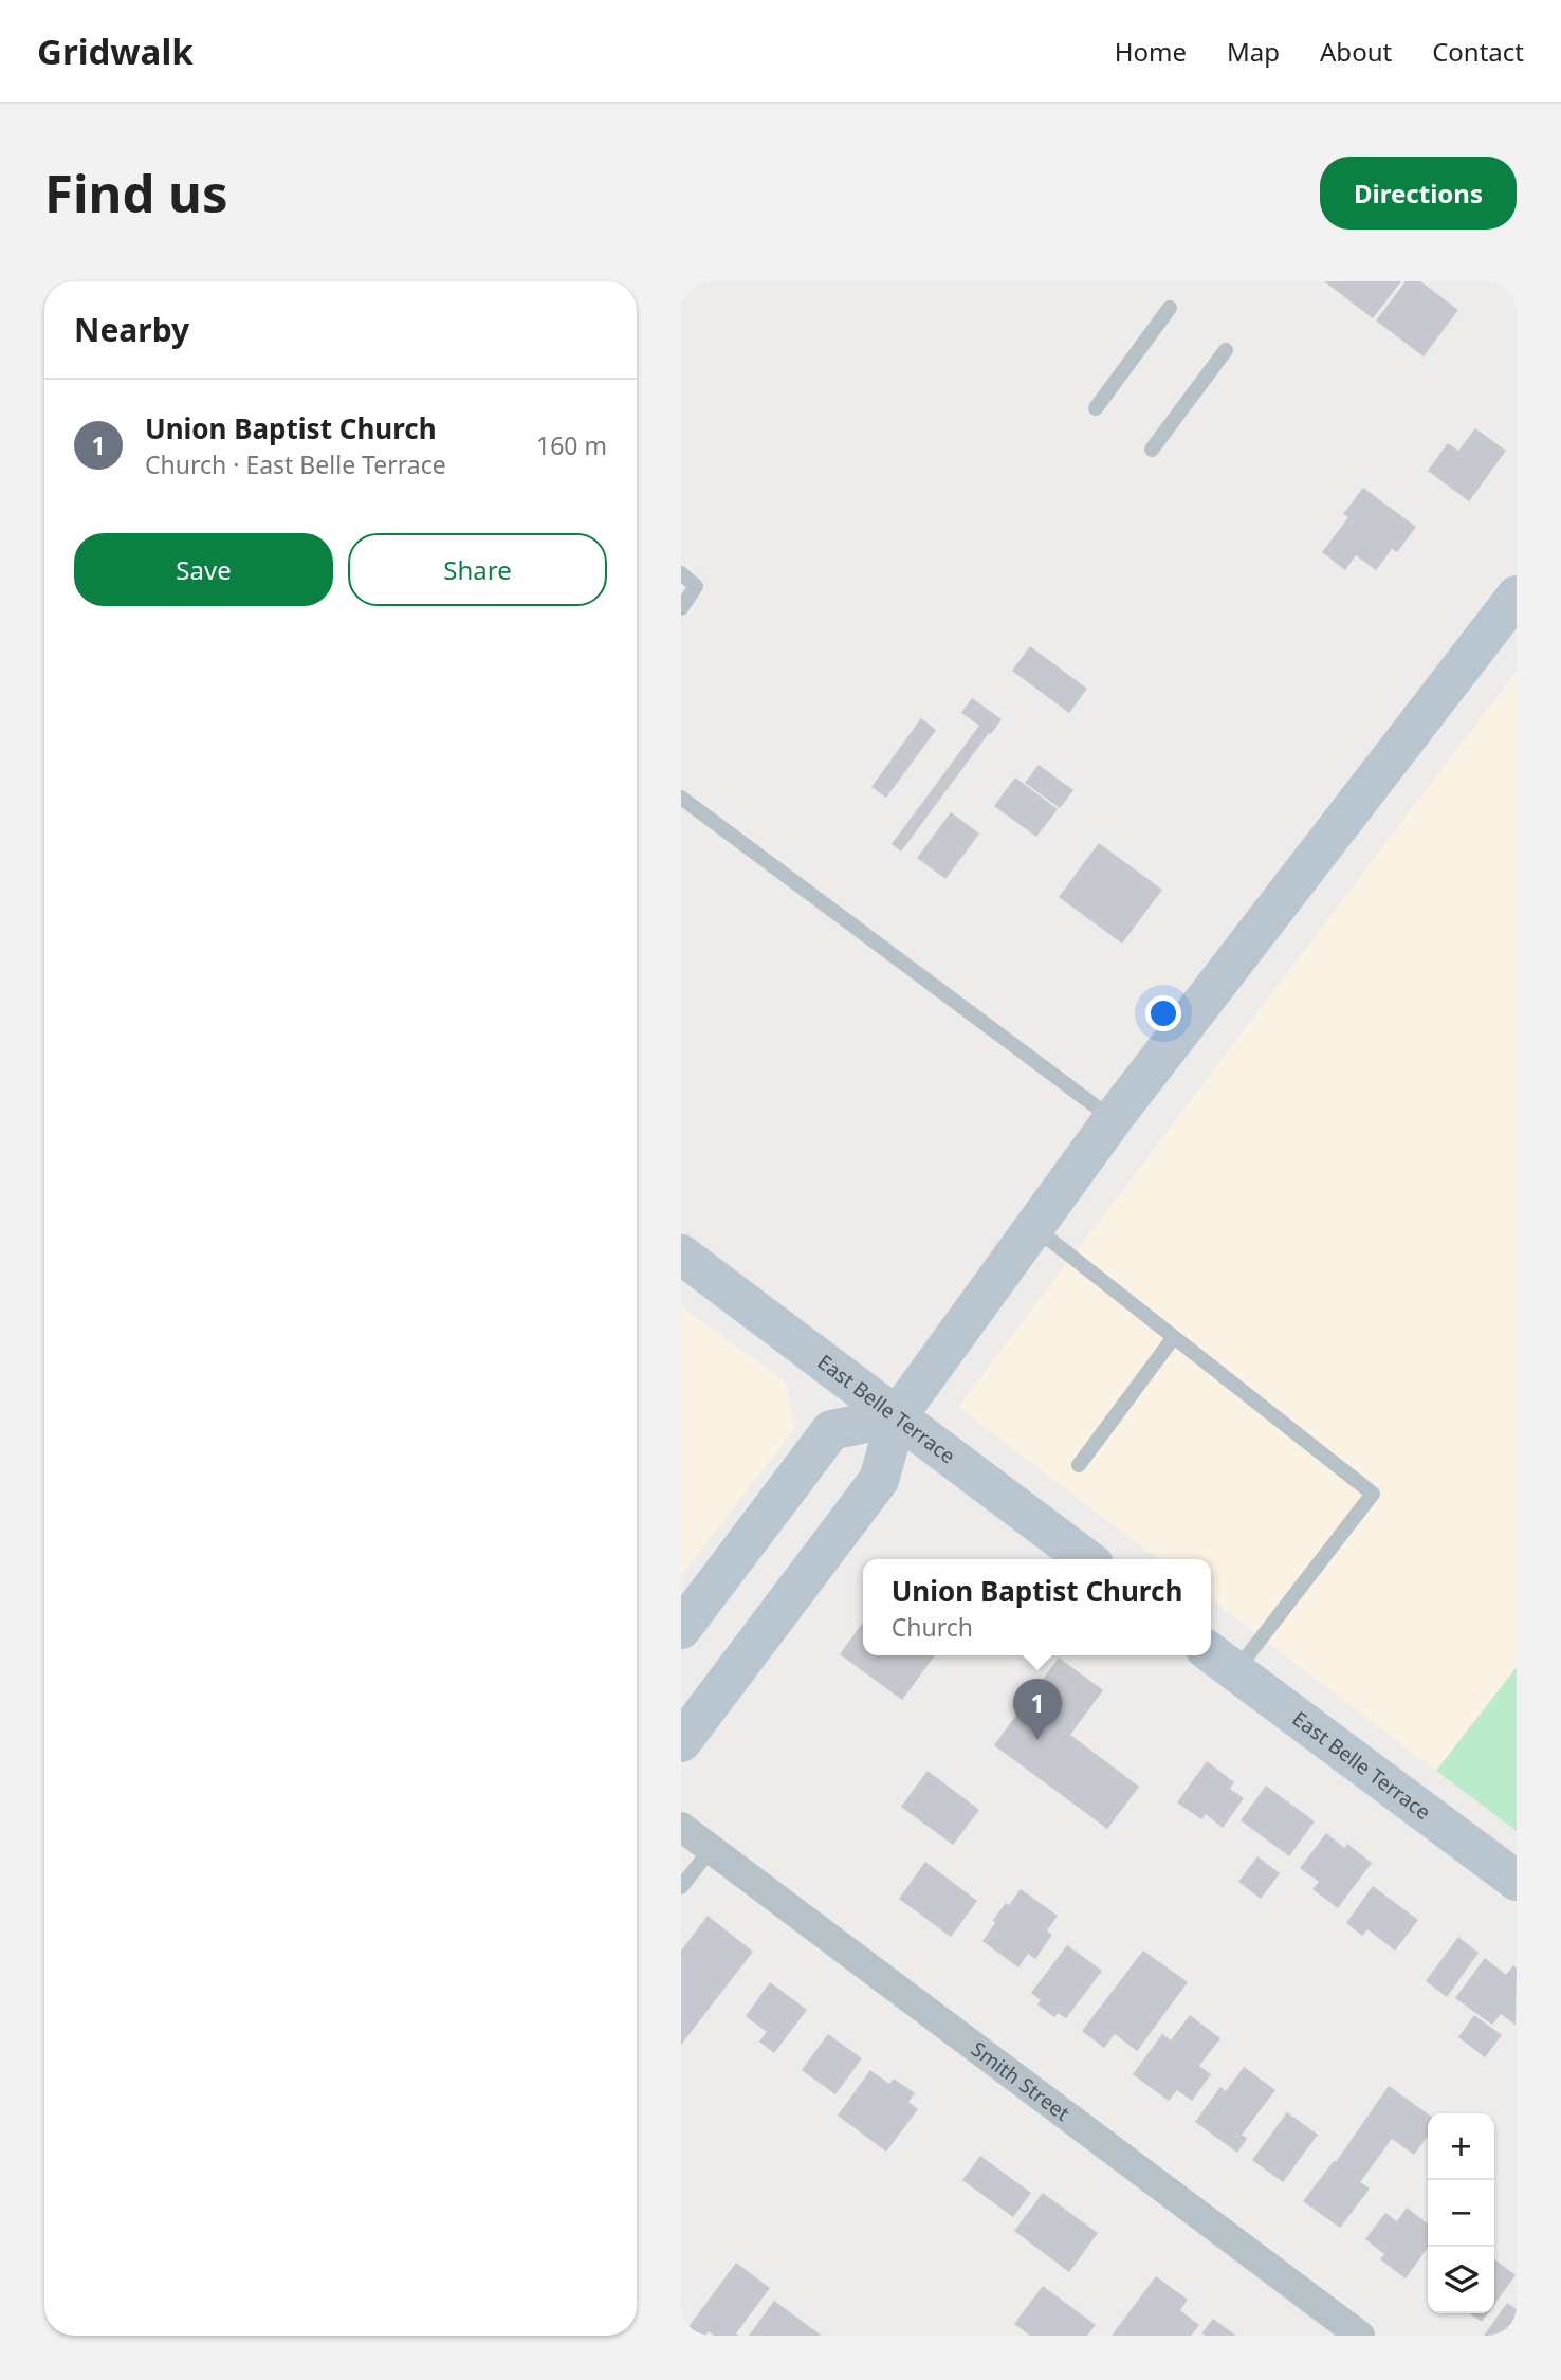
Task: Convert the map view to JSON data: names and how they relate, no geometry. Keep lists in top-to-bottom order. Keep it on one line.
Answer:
{"streets":{"street":["East Belle Terrace","Smith Street"]},"page":{"header":"Gridwalk","nav":["Home","Map","About","Contact"],"buttons":["Directions",["Save","Share"]],"title":"Find us","heading":"Nearby","list":[{"mark":"1","name":"Union Baptist Church","note":"Church · East Belle Terrace","value":"160 m"}],"popup":["Union Baptist Church","Church"],"pins":"1","map_buttons":["+","−"]}}
